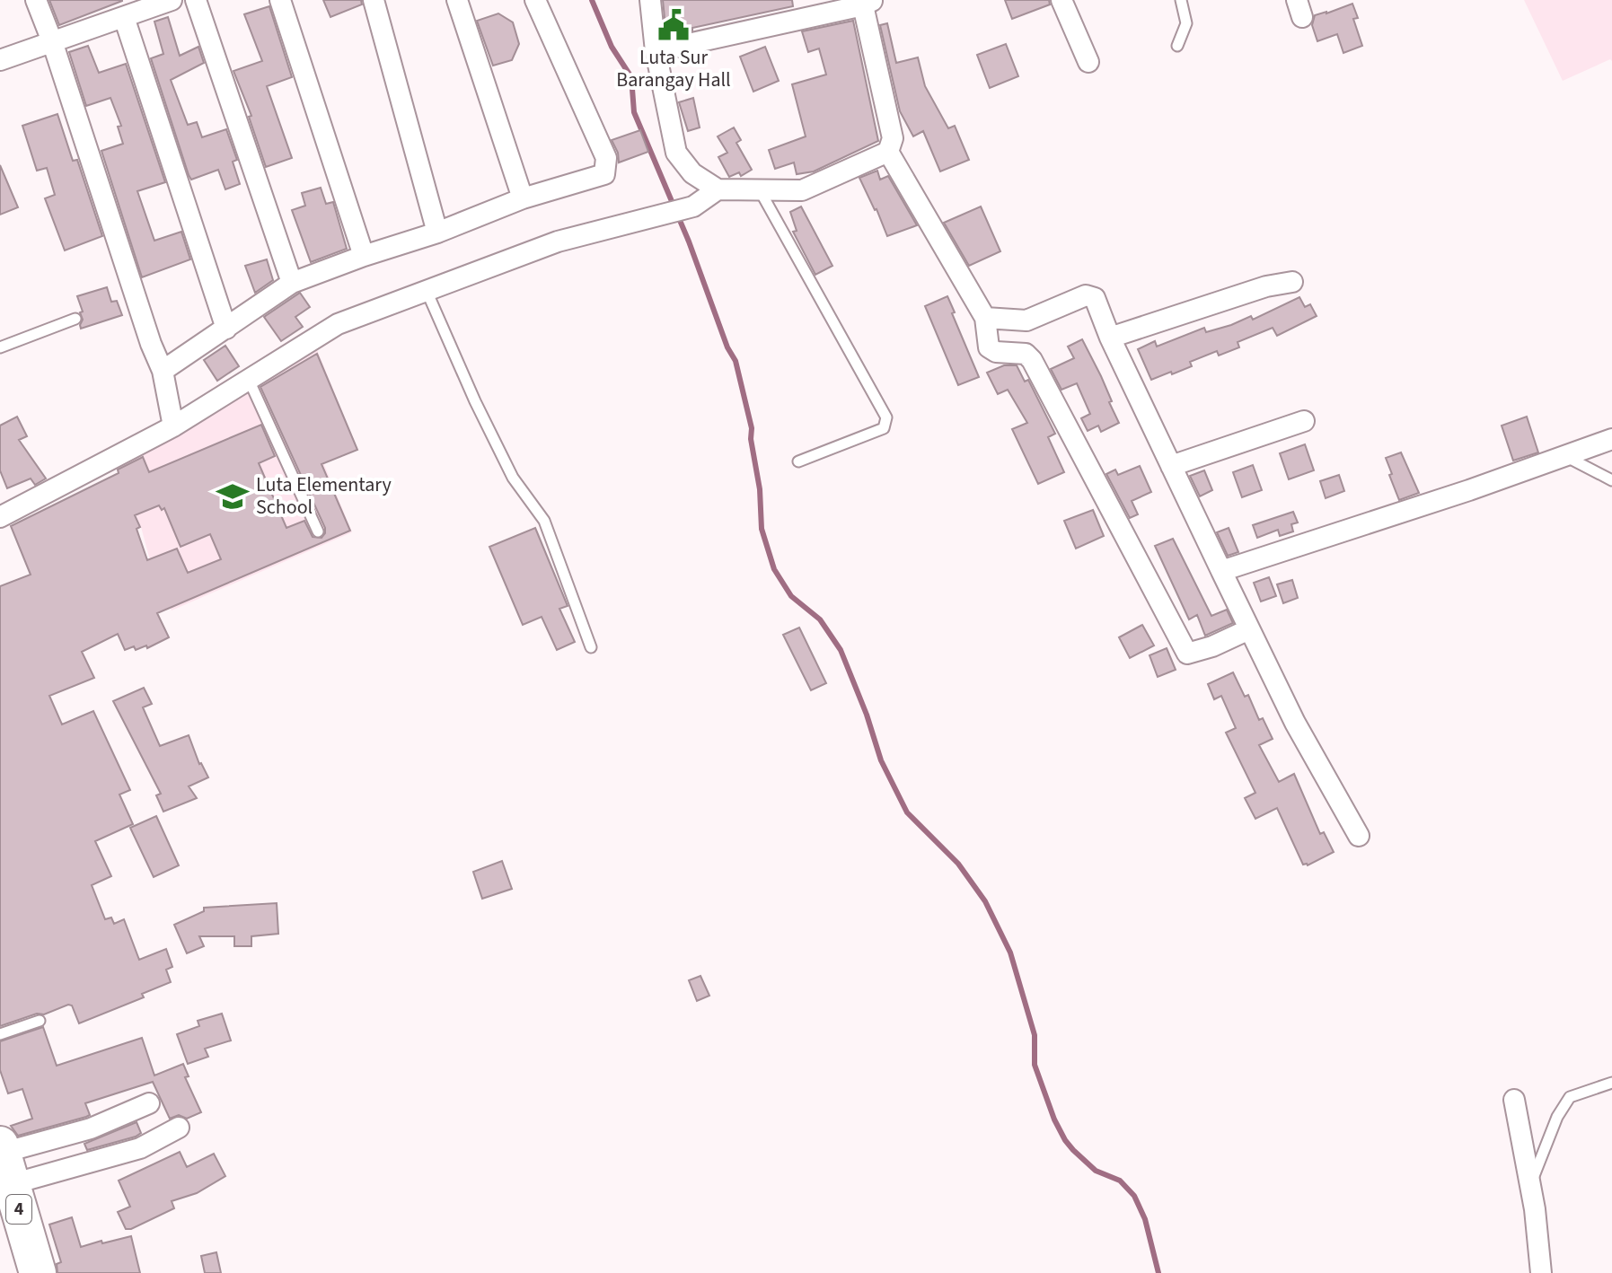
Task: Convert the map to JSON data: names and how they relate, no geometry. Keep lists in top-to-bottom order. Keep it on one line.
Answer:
{"streets":{"highway":["4"]},"places":{"public building":["Luta Sur Barangay Hall"],"school or university":["Luta Elementary School"]}}
